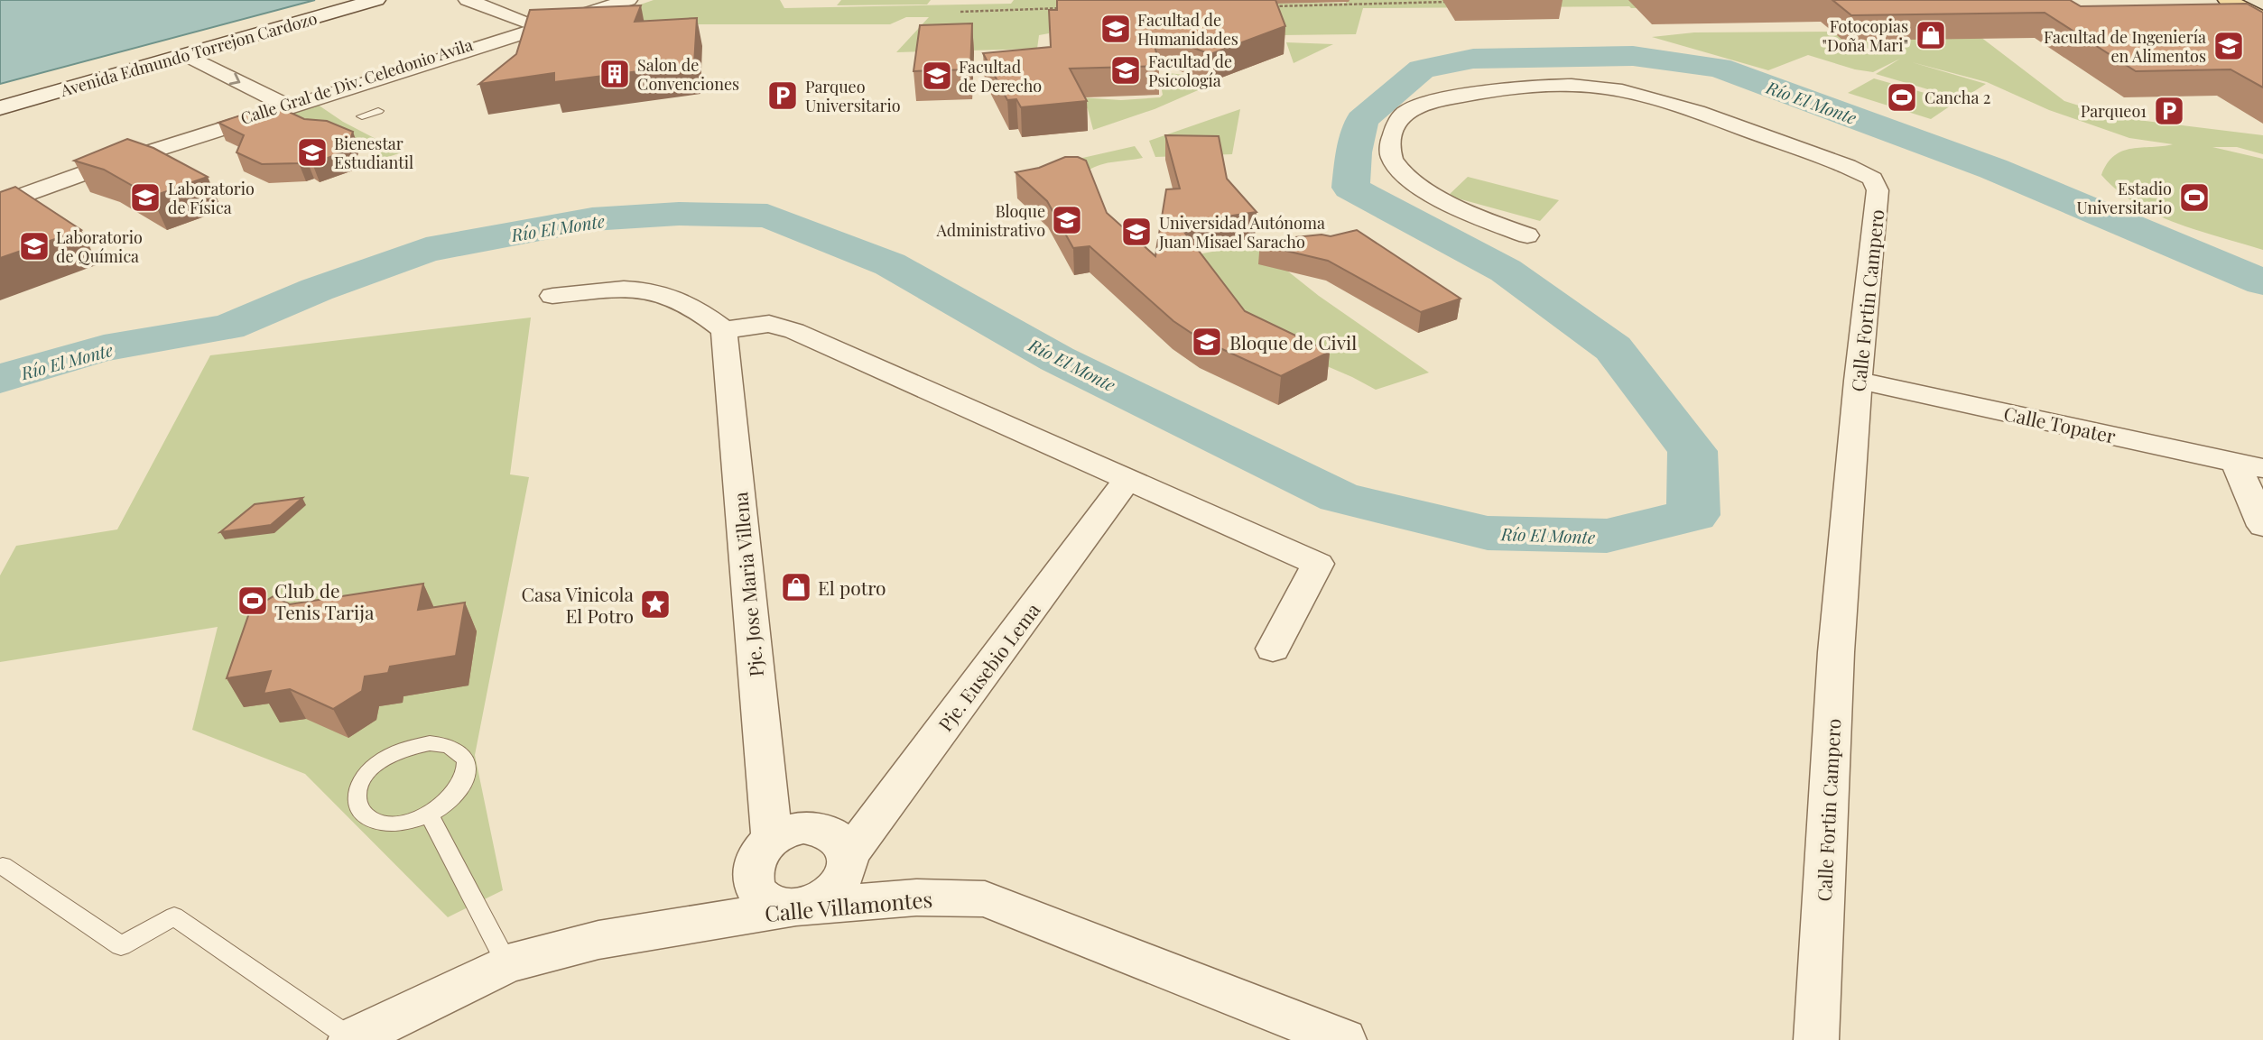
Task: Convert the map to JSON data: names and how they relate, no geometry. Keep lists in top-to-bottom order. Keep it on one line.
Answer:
{"streets":{"street":["Avenida Edmundo Torrejon Cardozo","Calle Gral de Div. Celedonio Avila","Calle Fortin Campero","Calle Topater","Pje. Jose Maria Villena","Pje. Eusebio Lema","Calle Villamontes"]},"crossings":[["Calle Fortin Campero","Calle Topater"],["Pje. Jose Maria Villena","Pje. Eusebio Lema"],["Pje. Jose Maria Villena","Calle Villamontes"],["Pje. Eusebio Lema","Calle Villamontes"]],"water":["Río El Monte"],"places":{"school or university":["Facultad de Humanidades","Facultad de Ingeniería en Alimentos","Facultad de Psicología","Facultad de Derecho","Bienestar Estudiantil","Laboratorio de Física","Bloque Administrativo","Universidad Autónoma Juan Misael Saracho","Laboratorio de Química","Bloque de Civil"],"shop":["Fotocopias \"Doña Mari\"","El potro"],"building":["Salon de Convenciones"],"parking":["Parqueo Universitario","Parqueo1"],"sports":["Cancha 2","Estadio Universitario","Club de Tenis Tarija"],"place":["Casa Vinicola El Potro"]}}
